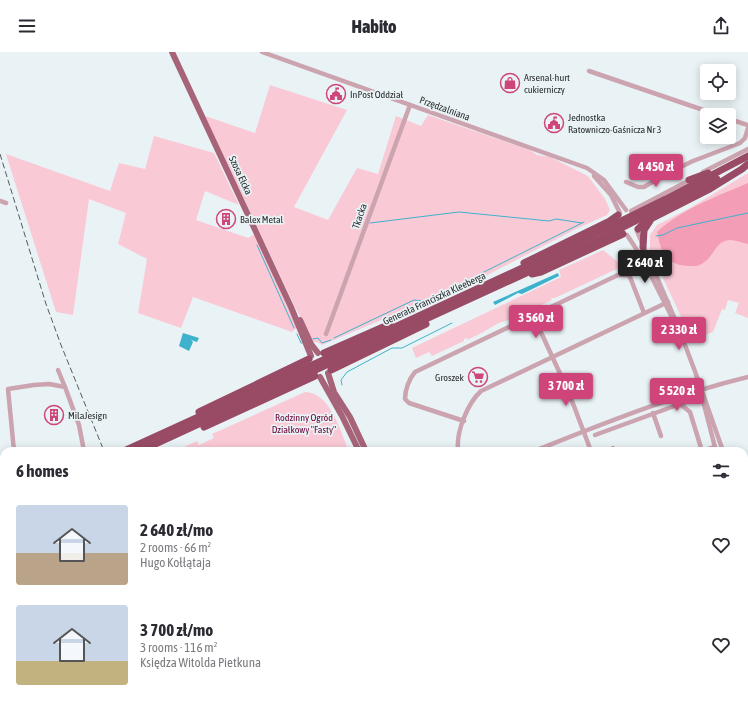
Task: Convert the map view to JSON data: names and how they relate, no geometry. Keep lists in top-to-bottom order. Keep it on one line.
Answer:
{"streets":{"highway":["Generała Franciszka Kleeberga"],"main road":["Szosa Ełcka"],"street":["Przędzalniana","Tkacka"]},"crossings":[["Przędzalniana","Tkacka"]],"parks":["Rodzinny Ogród Działkowy \"Fasty\""],"places":{"shop":["Arsenal-hurt cukierniczy"],"public building":["InPost Oddział","Jednostka Ratowniczo-Gaśnicza Nr 3"],"building":["Balex Metal","MilaJesign"],"supermarket":["Groszek"]},"page":{"header":"Habito","price":["4 450 zł","2 640 zł","3 560 zł","2 330 zł","3 700 zł","5 520 zł"],"heading":"6 homes","list":[{"name":"2 640 zł/mo","note":"2 rooms · 66 m² · Hugo Kołłątaja"},{"name":"3 700 zł/mo","note":"3 rooms · 116 m² · Księdza Witolda Pietkuna"}]}}
